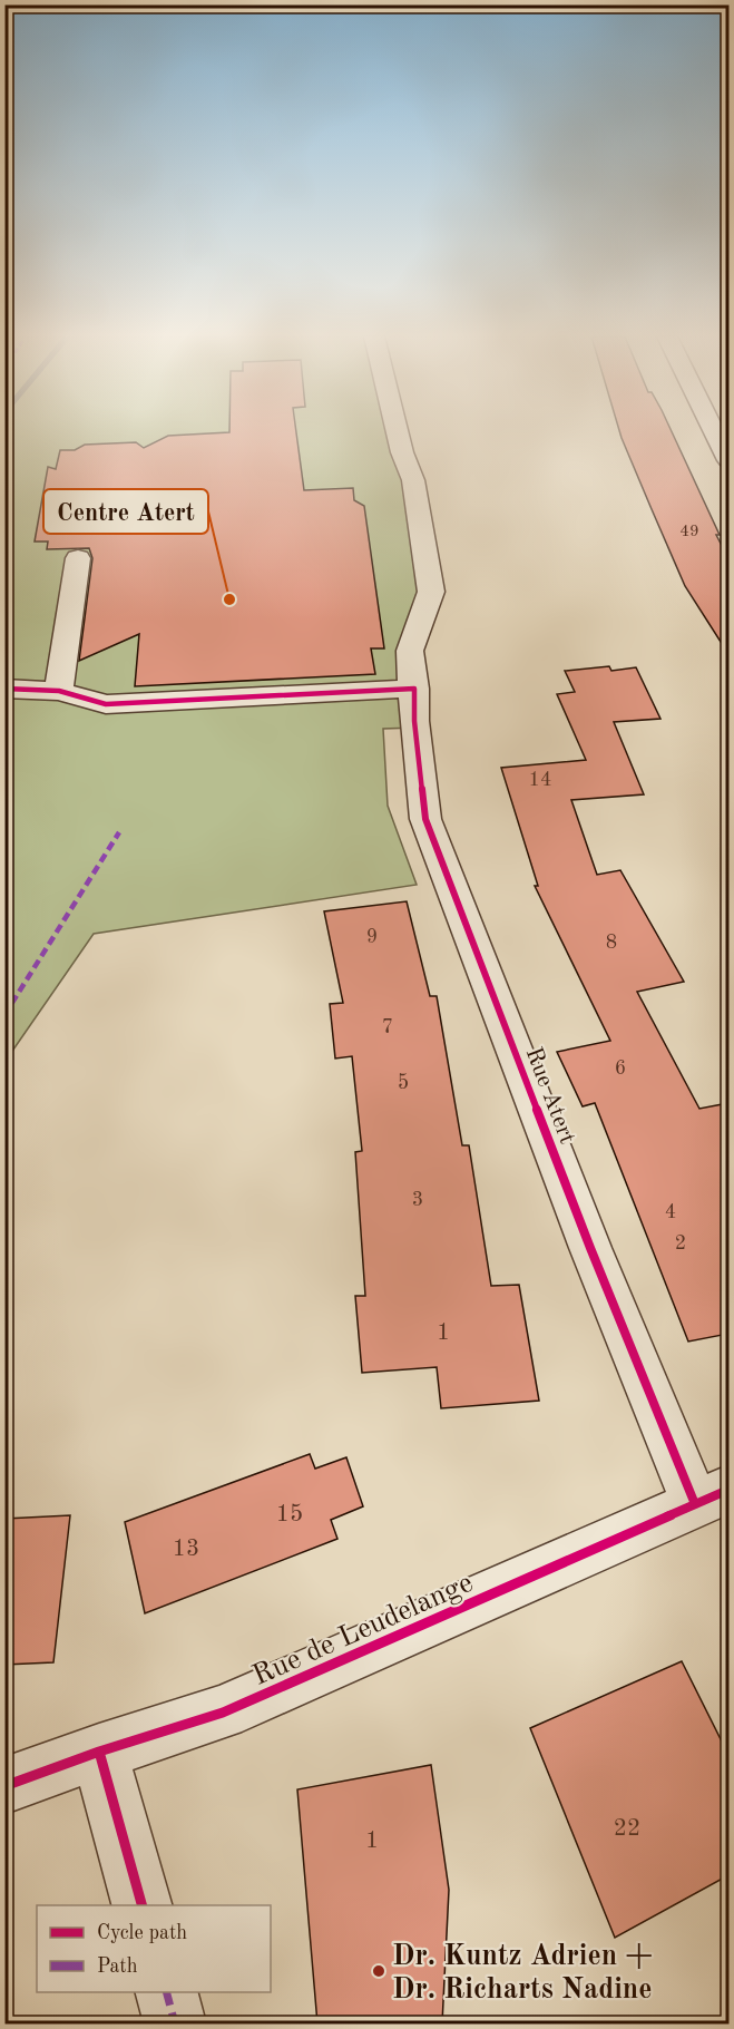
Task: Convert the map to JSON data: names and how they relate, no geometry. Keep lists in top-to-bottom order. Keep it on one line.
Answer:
{"streets":{"street":["Rue Atert","Rue de Leudelange"]},"crossings":[["Rue Atert","Rue de Leudelange"]],"places":["Centre Atert","Dr. Kuntz Adrien + Dr. Richarts Nadine"],"house_numbers":["49","14","9","8","7","6","5","3","4","2","1","15","13","22","1"],"legend":["Cycle path","Path"]}
